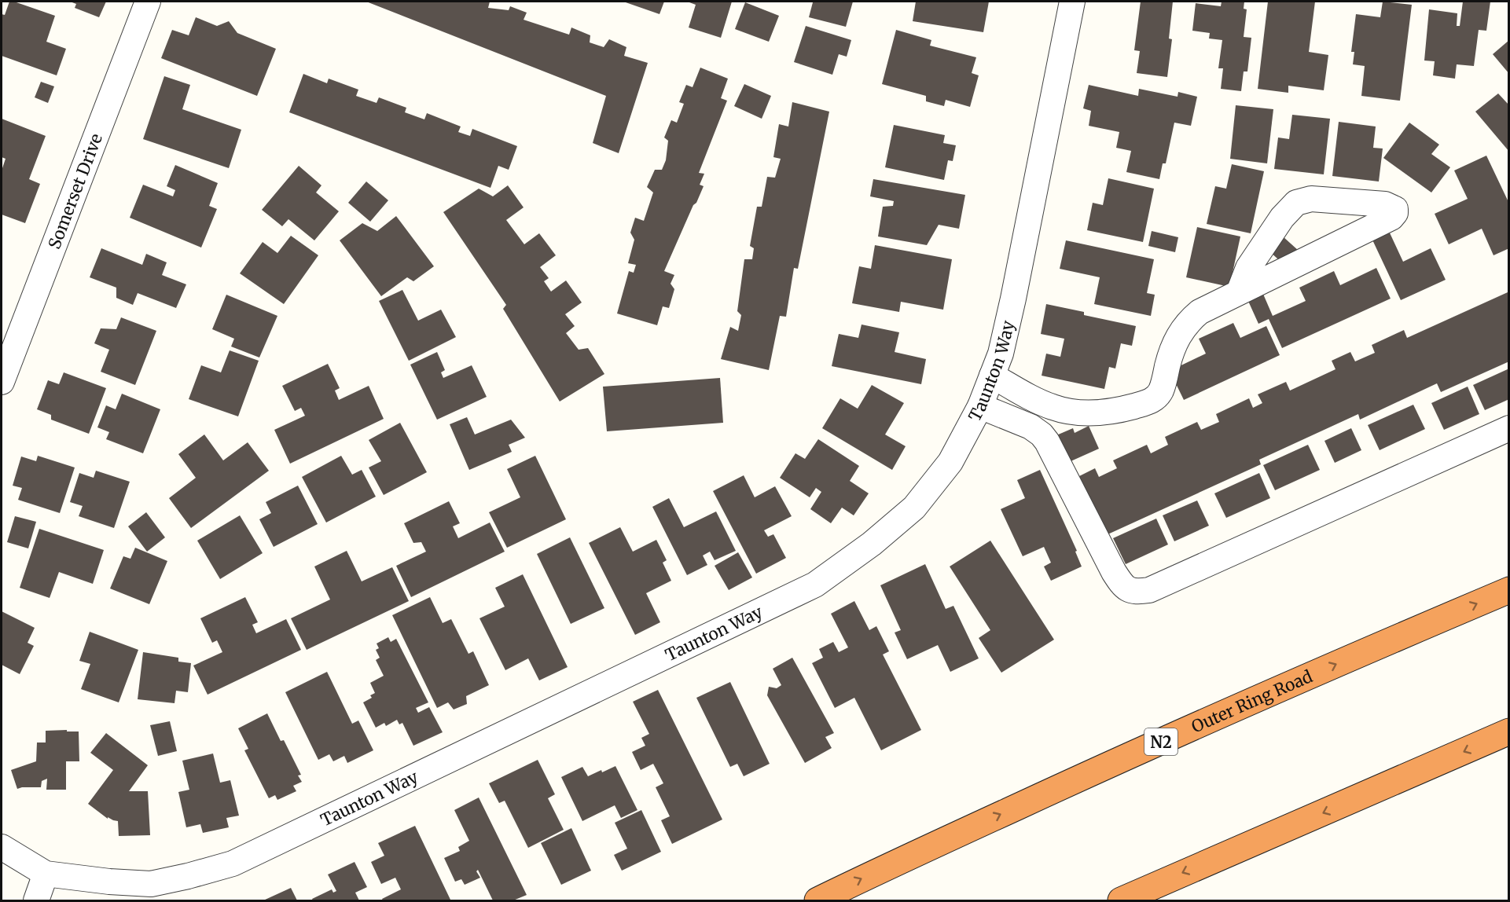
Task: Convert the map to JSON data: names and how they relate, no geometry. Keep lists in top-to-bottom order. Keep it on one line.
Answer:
{"streets":{"highway":["Outer Ring Road","N2"],"street":["Somerset Drive","Taunton Way"]}}
